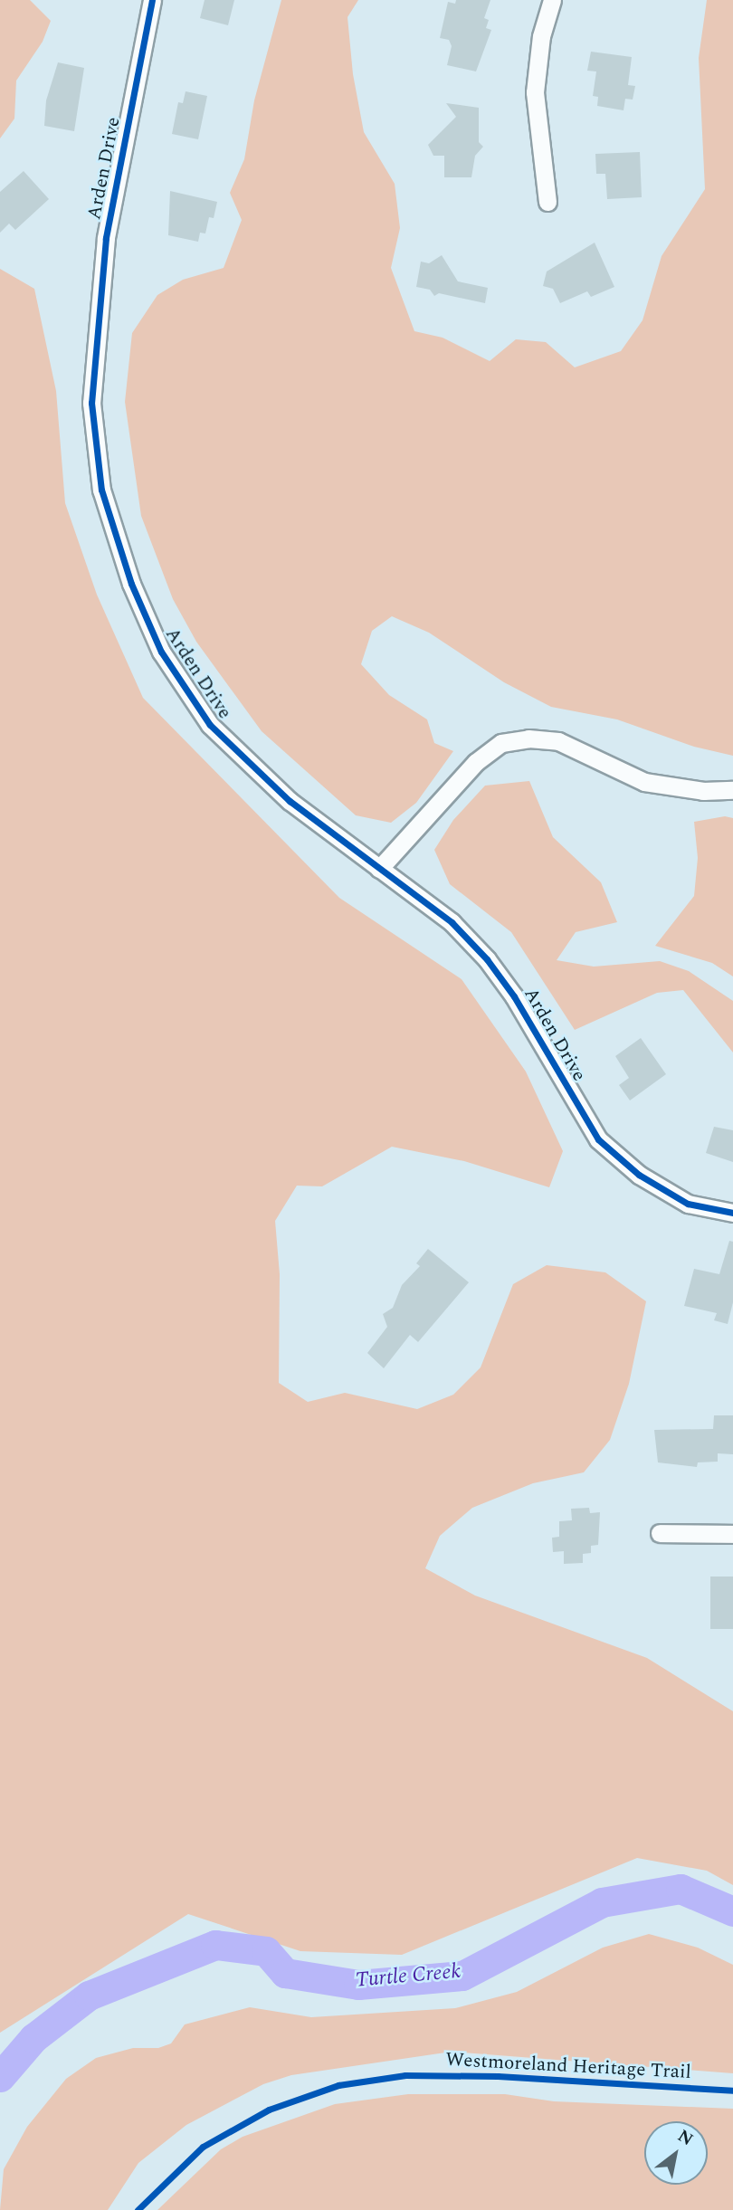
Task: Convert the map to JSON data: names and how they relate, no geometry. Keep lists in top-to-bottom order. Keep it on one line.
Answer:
{"streets":{"street":["Arden Drive"],"cycle path":["Westmoreland Heritage Trail"]},"water":["Turtle Creek"],"north":"top right"}
